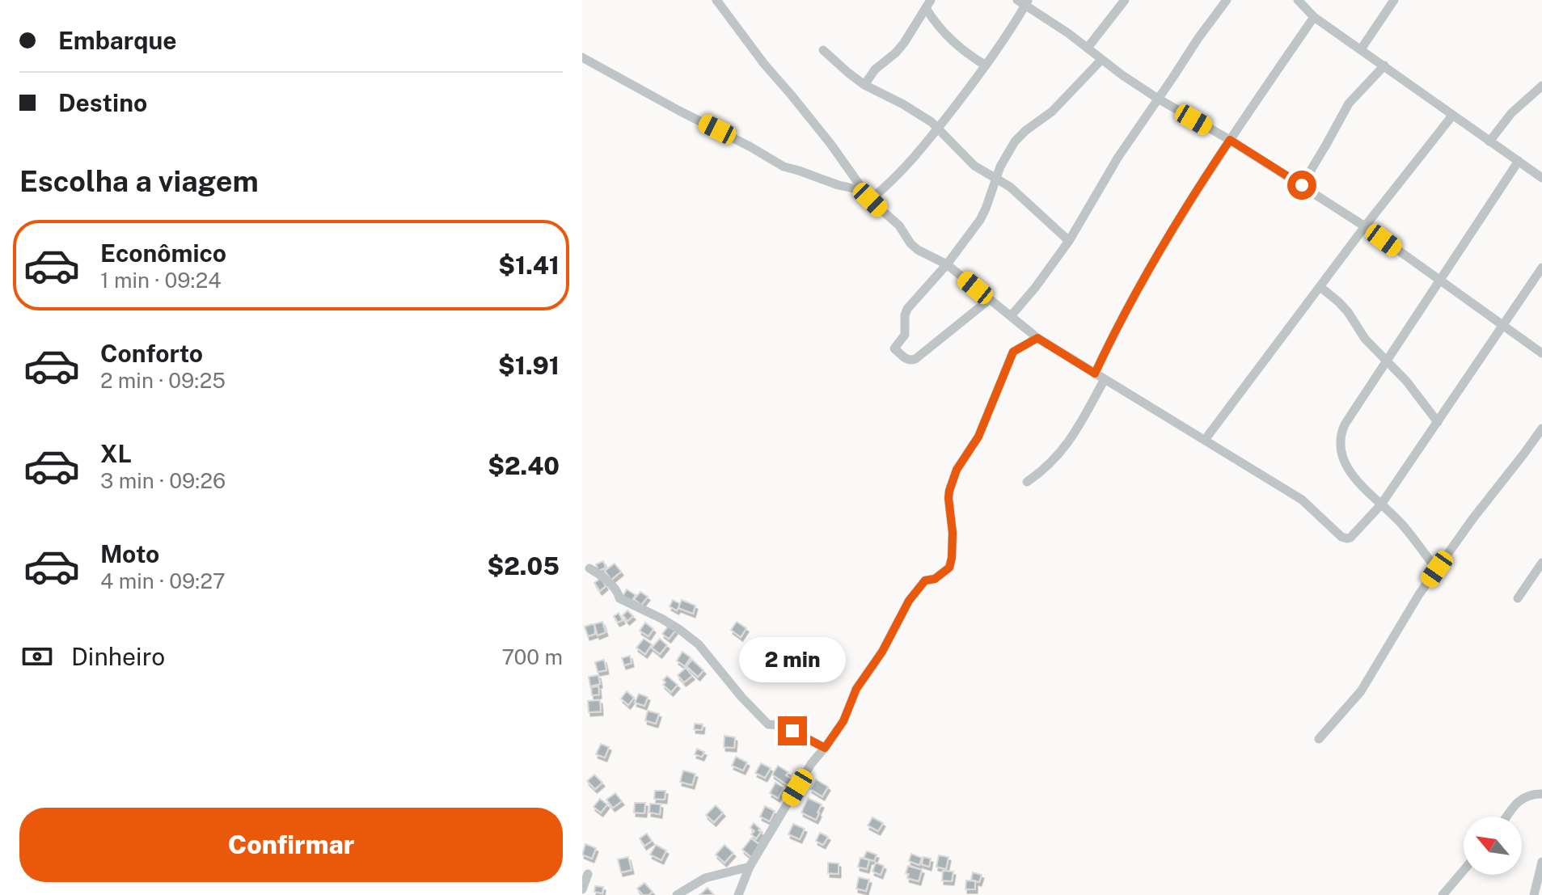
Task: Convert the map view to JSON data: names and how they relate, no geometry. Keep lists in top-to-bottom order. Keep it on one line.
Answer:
{"north":"top left","page":{"banner":["Embarque","Destino"],"heading":"Escolha a viagem","list":[{"name":"Econômico","note":"1 min · 09:24","value":"$1.41"},{"name":"Conforto","note":"2 min · 09:25","value":"$1.91"},{"name":"XL","note":"3 min · 09:26","value":"$2.40"},{"name":"Moto","note":"4 min · 09:27","value":"$2.05"}],"pay":["Dinheiro","700 m"],"bubble":"2 min","buttons":"Confirmar"}}
